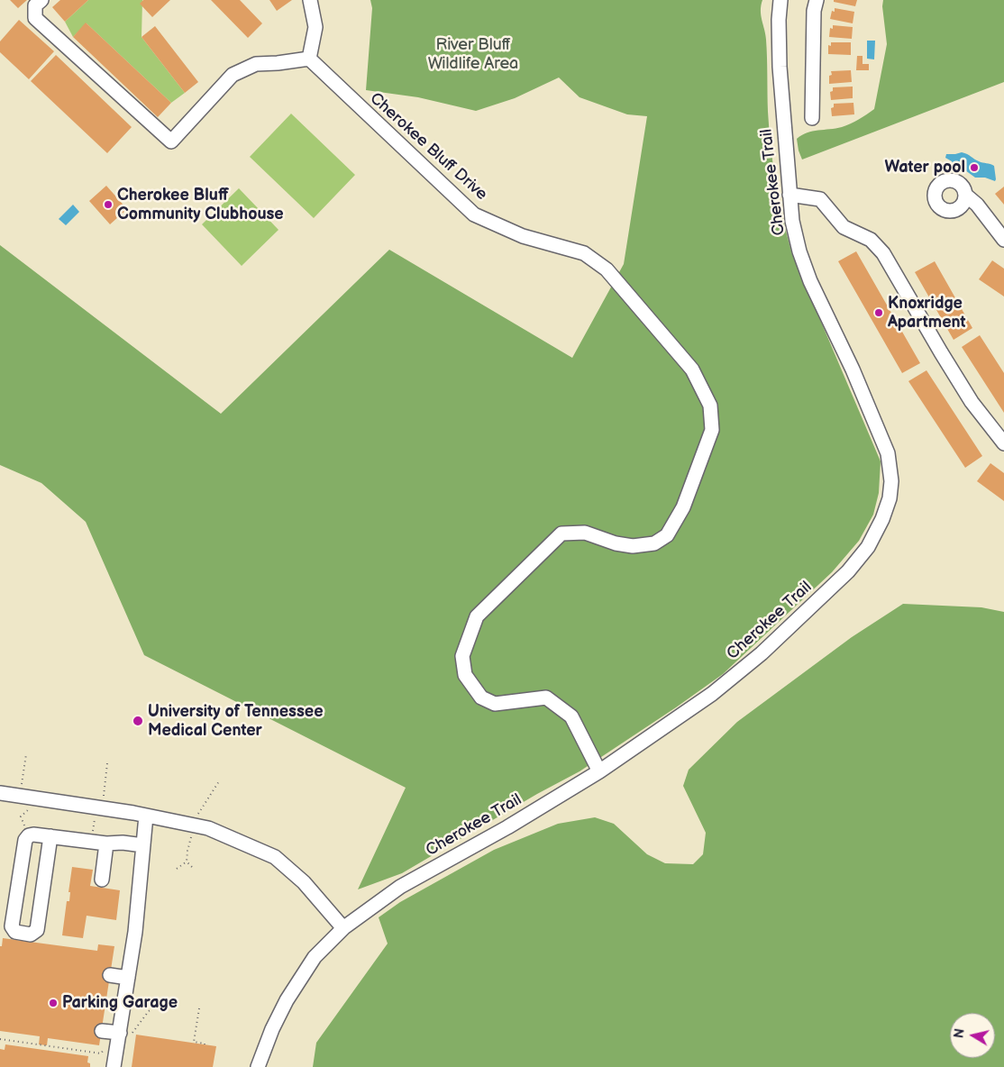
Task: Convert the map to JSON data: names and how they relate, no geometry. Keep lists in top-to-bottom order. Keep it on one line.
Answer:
{"streets":{"street":["Cherokee Bluff Drive","Cherokee Trail"]},"crossings":[["Cherokee Bluff Drive","Cherokee Trail"]],"parks":["River Bluff Wildlife Area"],"places":["Water pool","Cherokee Bluff Community Clubhouse","Knoxridge Apartment","University of Tennessee Medical Center","Parking Garage"],"north":"left"}
